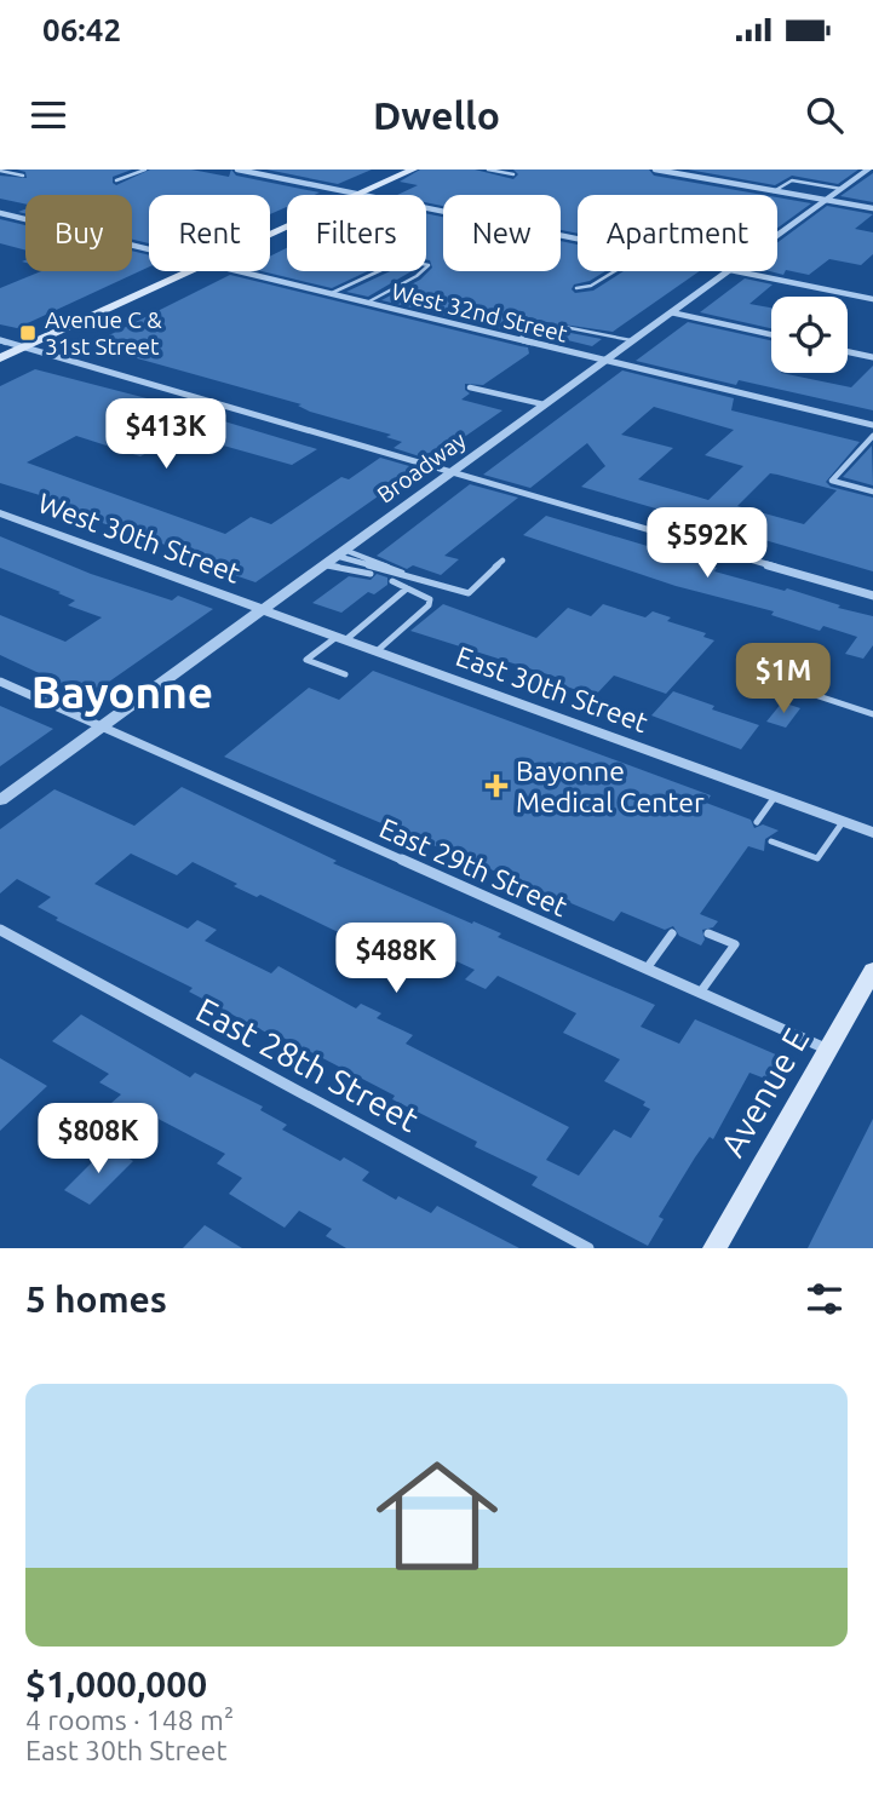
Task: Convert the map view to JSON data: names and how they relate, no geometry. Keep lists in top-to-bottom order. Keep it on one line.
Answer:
{"streets":{"main road":["Avenue E"],"street":["West 32nd Street","Broadway","West 30th Street","East 30th Street","East 29th Street","East 28th Street"]},"crossings":[["West 32nd Street","Broadway"],["Broadway","West 30th Street"],["Broadway","East 30th Street"],["Broadway","East 29th Street"],["West 30th Street","East 30th Street"],["East 29th Street","Avenue E"]],"districts":["Bayonne"],"places":{"transit":["Avenue C & 31st Street"],"health":["Bayonne Medical Center"]},"page":{"status":"06:42","header":"Dwello","chip":["Buy","Rent","Filters","New","Apartment"],"price":["$413K","$592K","$1M","$488K","$808K"],"heading":"5 homes","list":[{"name":"$1,000,000","note":"4 rooms · 148 m² · East 30th Street"}]}}
